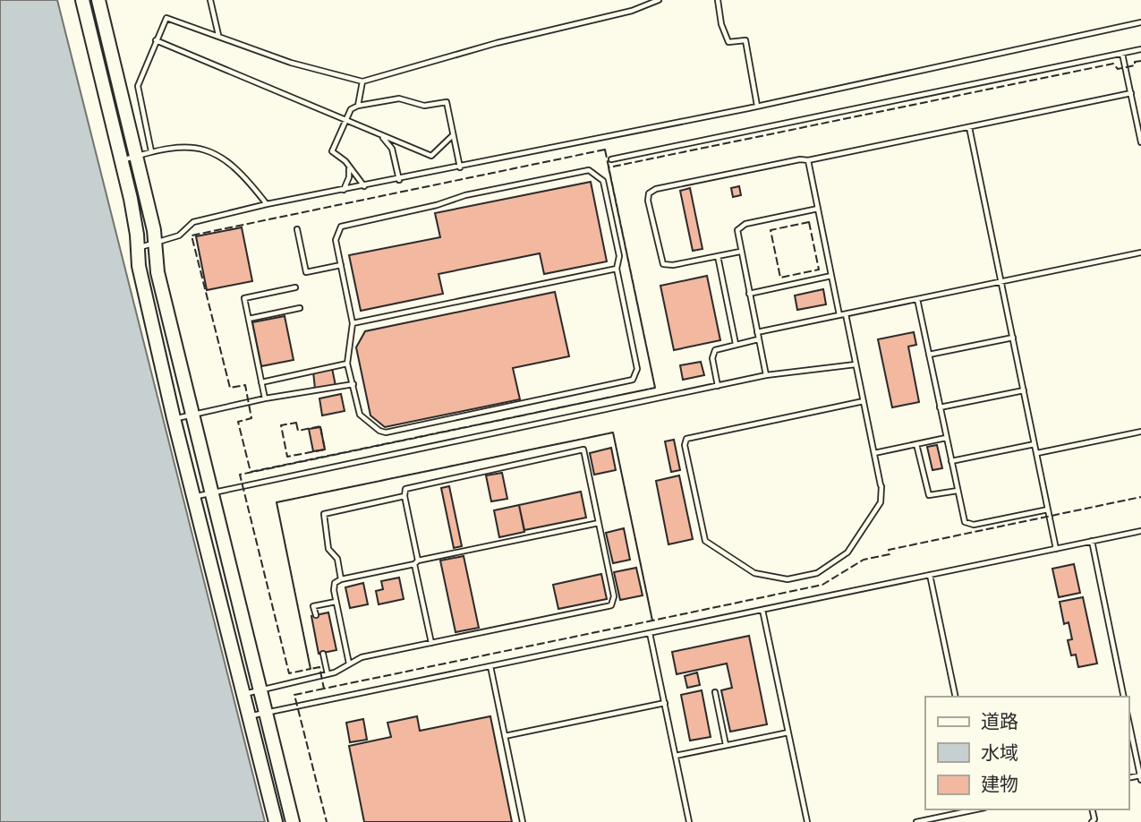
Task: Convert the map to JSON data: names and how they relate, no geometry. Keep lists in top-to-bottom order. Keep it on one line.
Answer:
{"legend":["道路","水域","建物"]}
